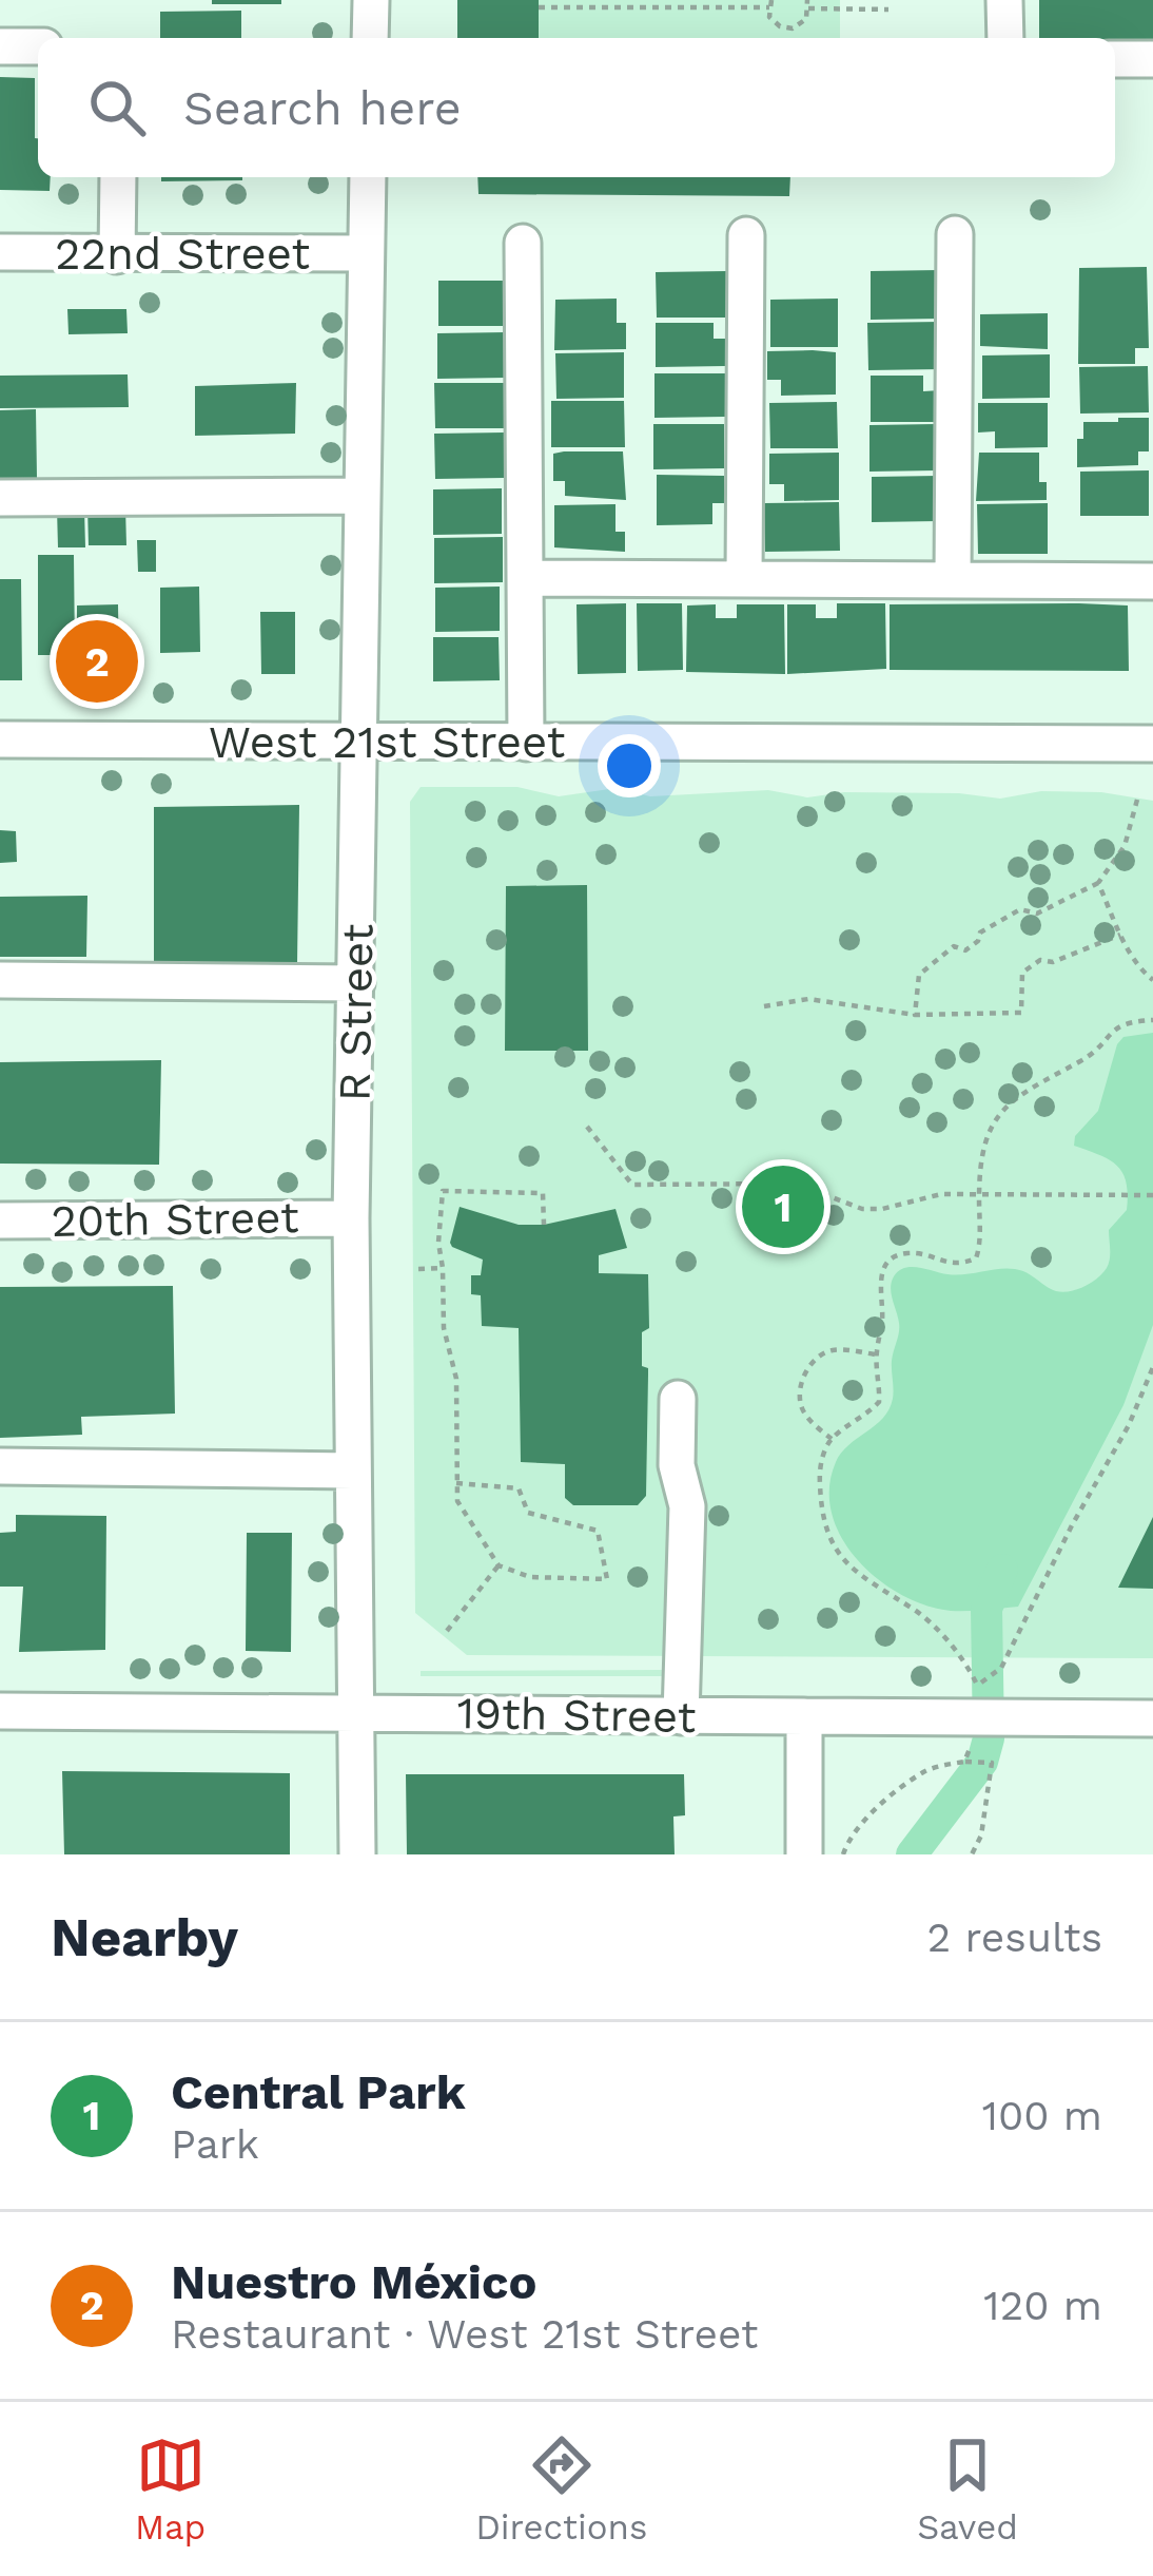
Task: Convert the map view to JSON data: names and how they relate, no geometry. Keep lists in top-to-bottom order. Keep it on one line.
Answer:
{"streets":{"street":["22nd Street","West 21st Street","R Street","20th Street","19th Street"]},"crossings":[["22nd Street","R Street"],["West 21st Street","R Street"],["R Street","20th Street"],["R Street","19th Street"]],"page":{"search":"Search here","pins":["2","1"],"heading":["Nearby","2 results"],"list":[{"mark":"1","name":"Central Park","note":"Park","value":"100 m"},{"mark":"2","name":"Nuestro México","note":"Restaurant · West 21st Street","value":"120 m"}],"nav":["Map","Directions","Saved"]}}
